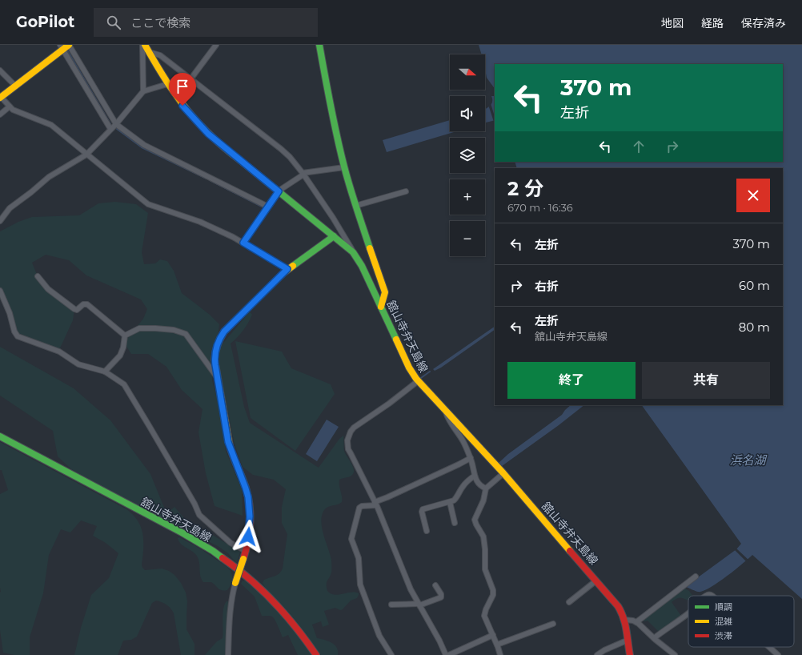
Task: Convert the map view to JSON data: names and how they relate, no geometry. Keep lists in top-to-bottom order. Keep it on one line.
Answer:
{"streets":{"main road":["舘山寺弁天島線"]},"water":["浜名湖"],"legend":["順調","混雑","渋滞"],"north":"right","page":{"header":"GoPilot","search":"ここで検索","nav":["地図","経路","保存済み"],"map_buttons":["+","−"],"turn":["370 m","左折"],"heading":["2 分","670 m · 16:36"],"list":[{"name":"左折","value":"370 m"},{"name":"右折","value":"60 m"},{"name":"左折","note":"舘山寺弁天島線","value":"80 m"}],"buttons":["終了","共有"]}}
